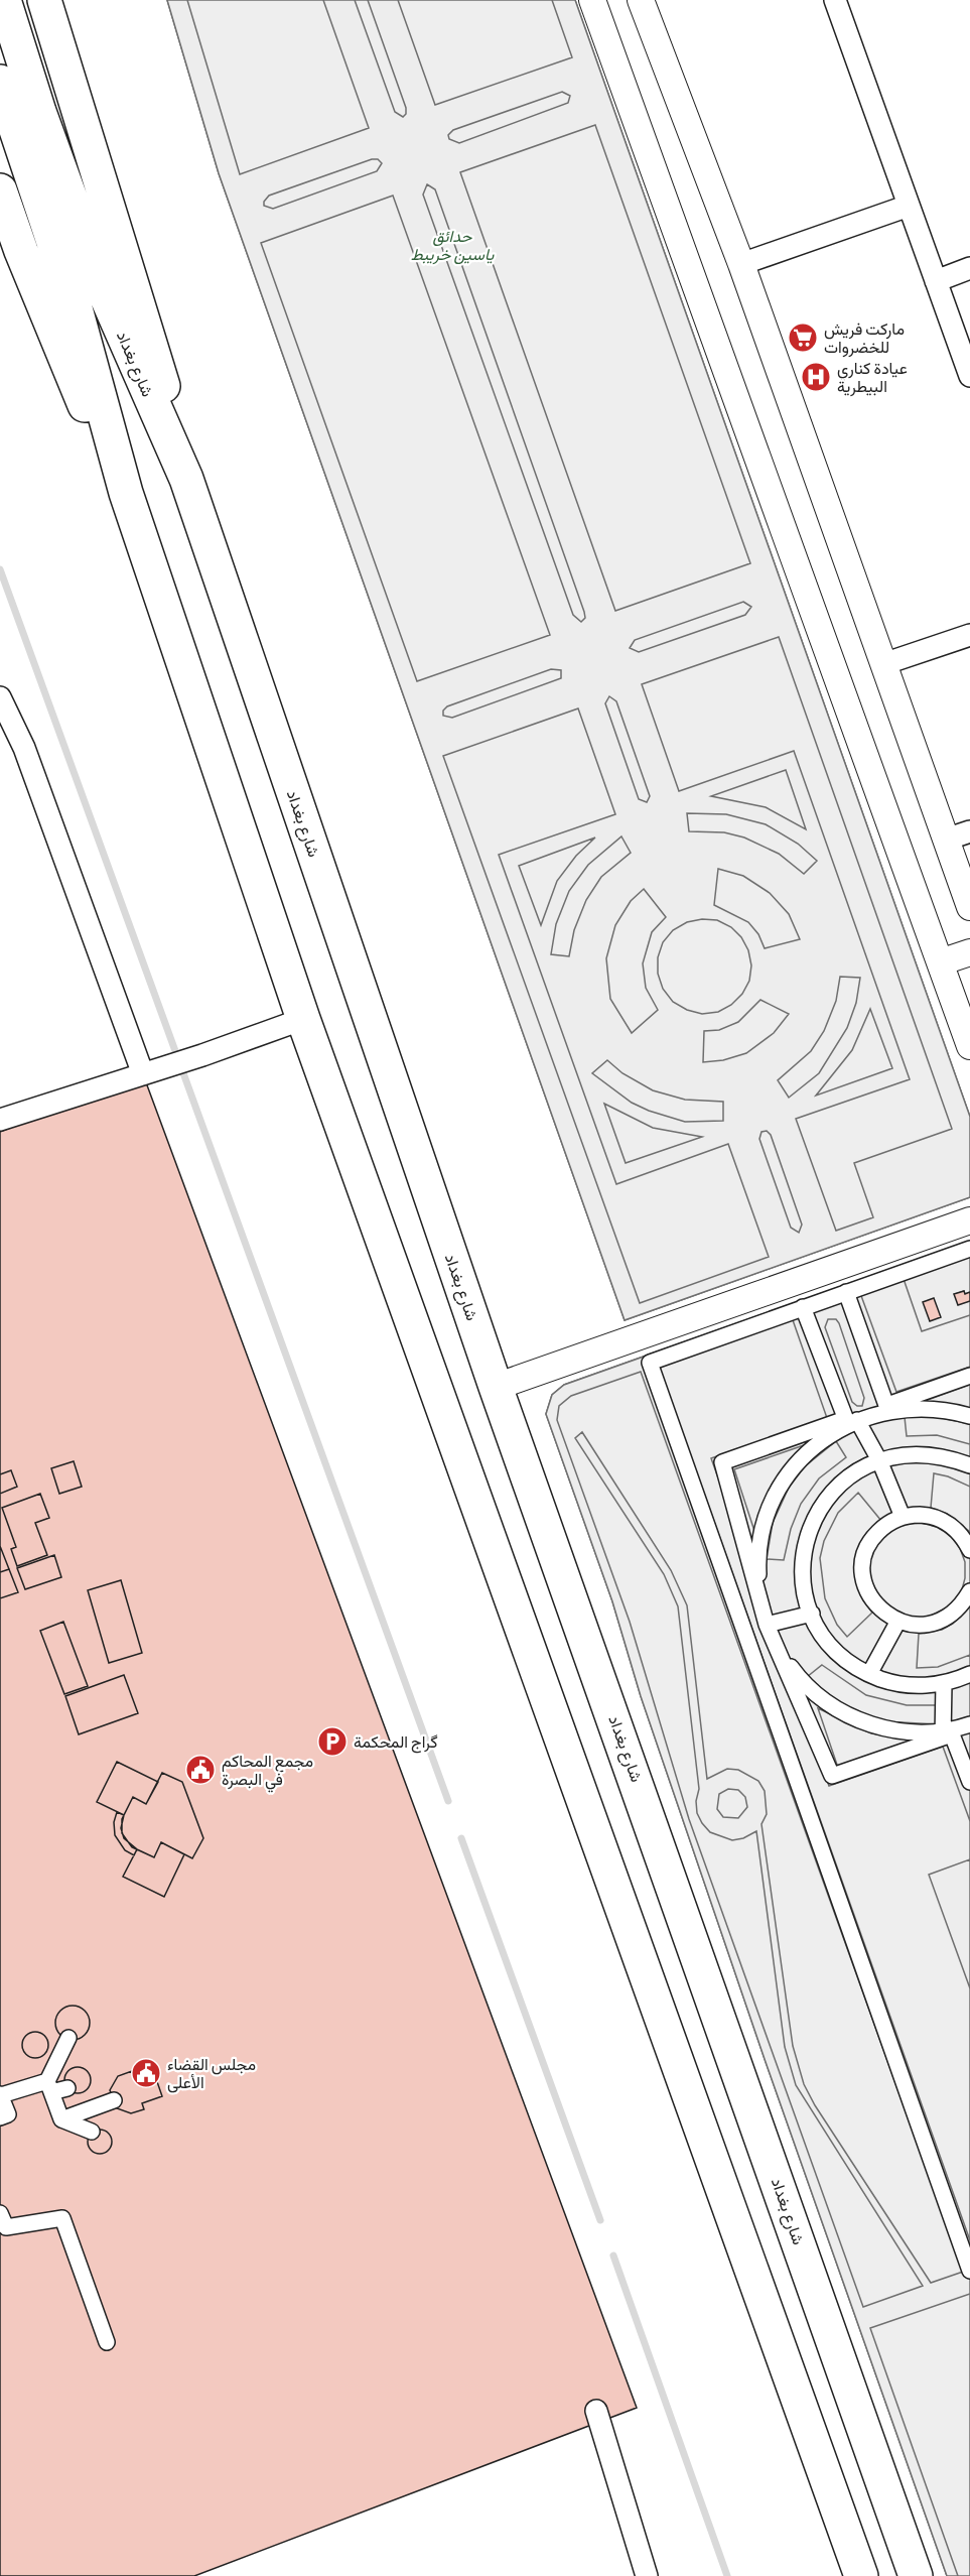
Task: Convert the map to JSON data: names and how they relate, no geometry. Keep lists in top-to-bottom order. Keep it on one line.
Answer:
{"streets":{"highway":["شارع بغداد"]},"parks":["حدائق ياسين خريبط"],"places":{"supermarket":["ماركت فريش للخضروات"],"hospital":["عيادة كناري البيطرية"],"parking":["گراج المحكمة"],"public building":["مجمع المحاكم في البصرة","مجلس القضاء الأعلى"]}}
